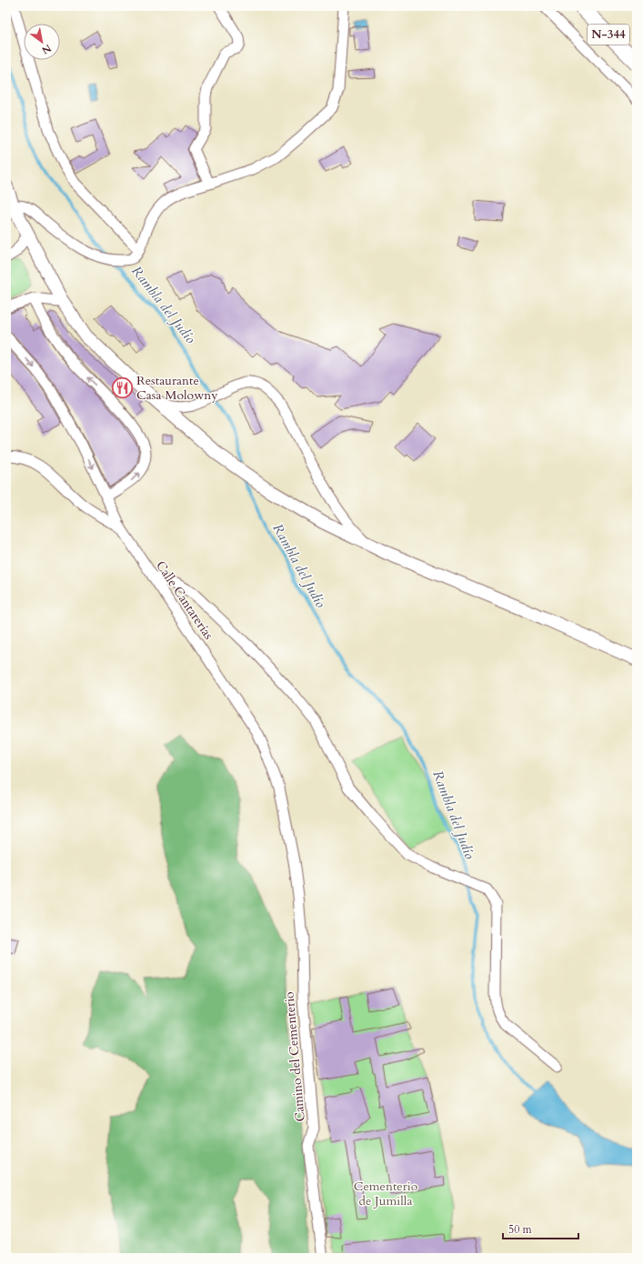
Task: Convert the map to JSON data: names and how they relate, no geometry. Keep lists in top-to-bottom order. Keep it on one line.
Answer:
{"streets":{"highway":["N-344"],"street":["Calle Cantarerías","Camino del Cementerio"]},"crossings":[["Calle Cantarerías","Camino del Cementerio"]],"water":["Rambla del Judío"],"parks":["Cementerio de Jumilla"],"places":{"restaurant":["Restaurante Casa Molowny"]},"scale_bar":"50 m","north":"bottom right"}
